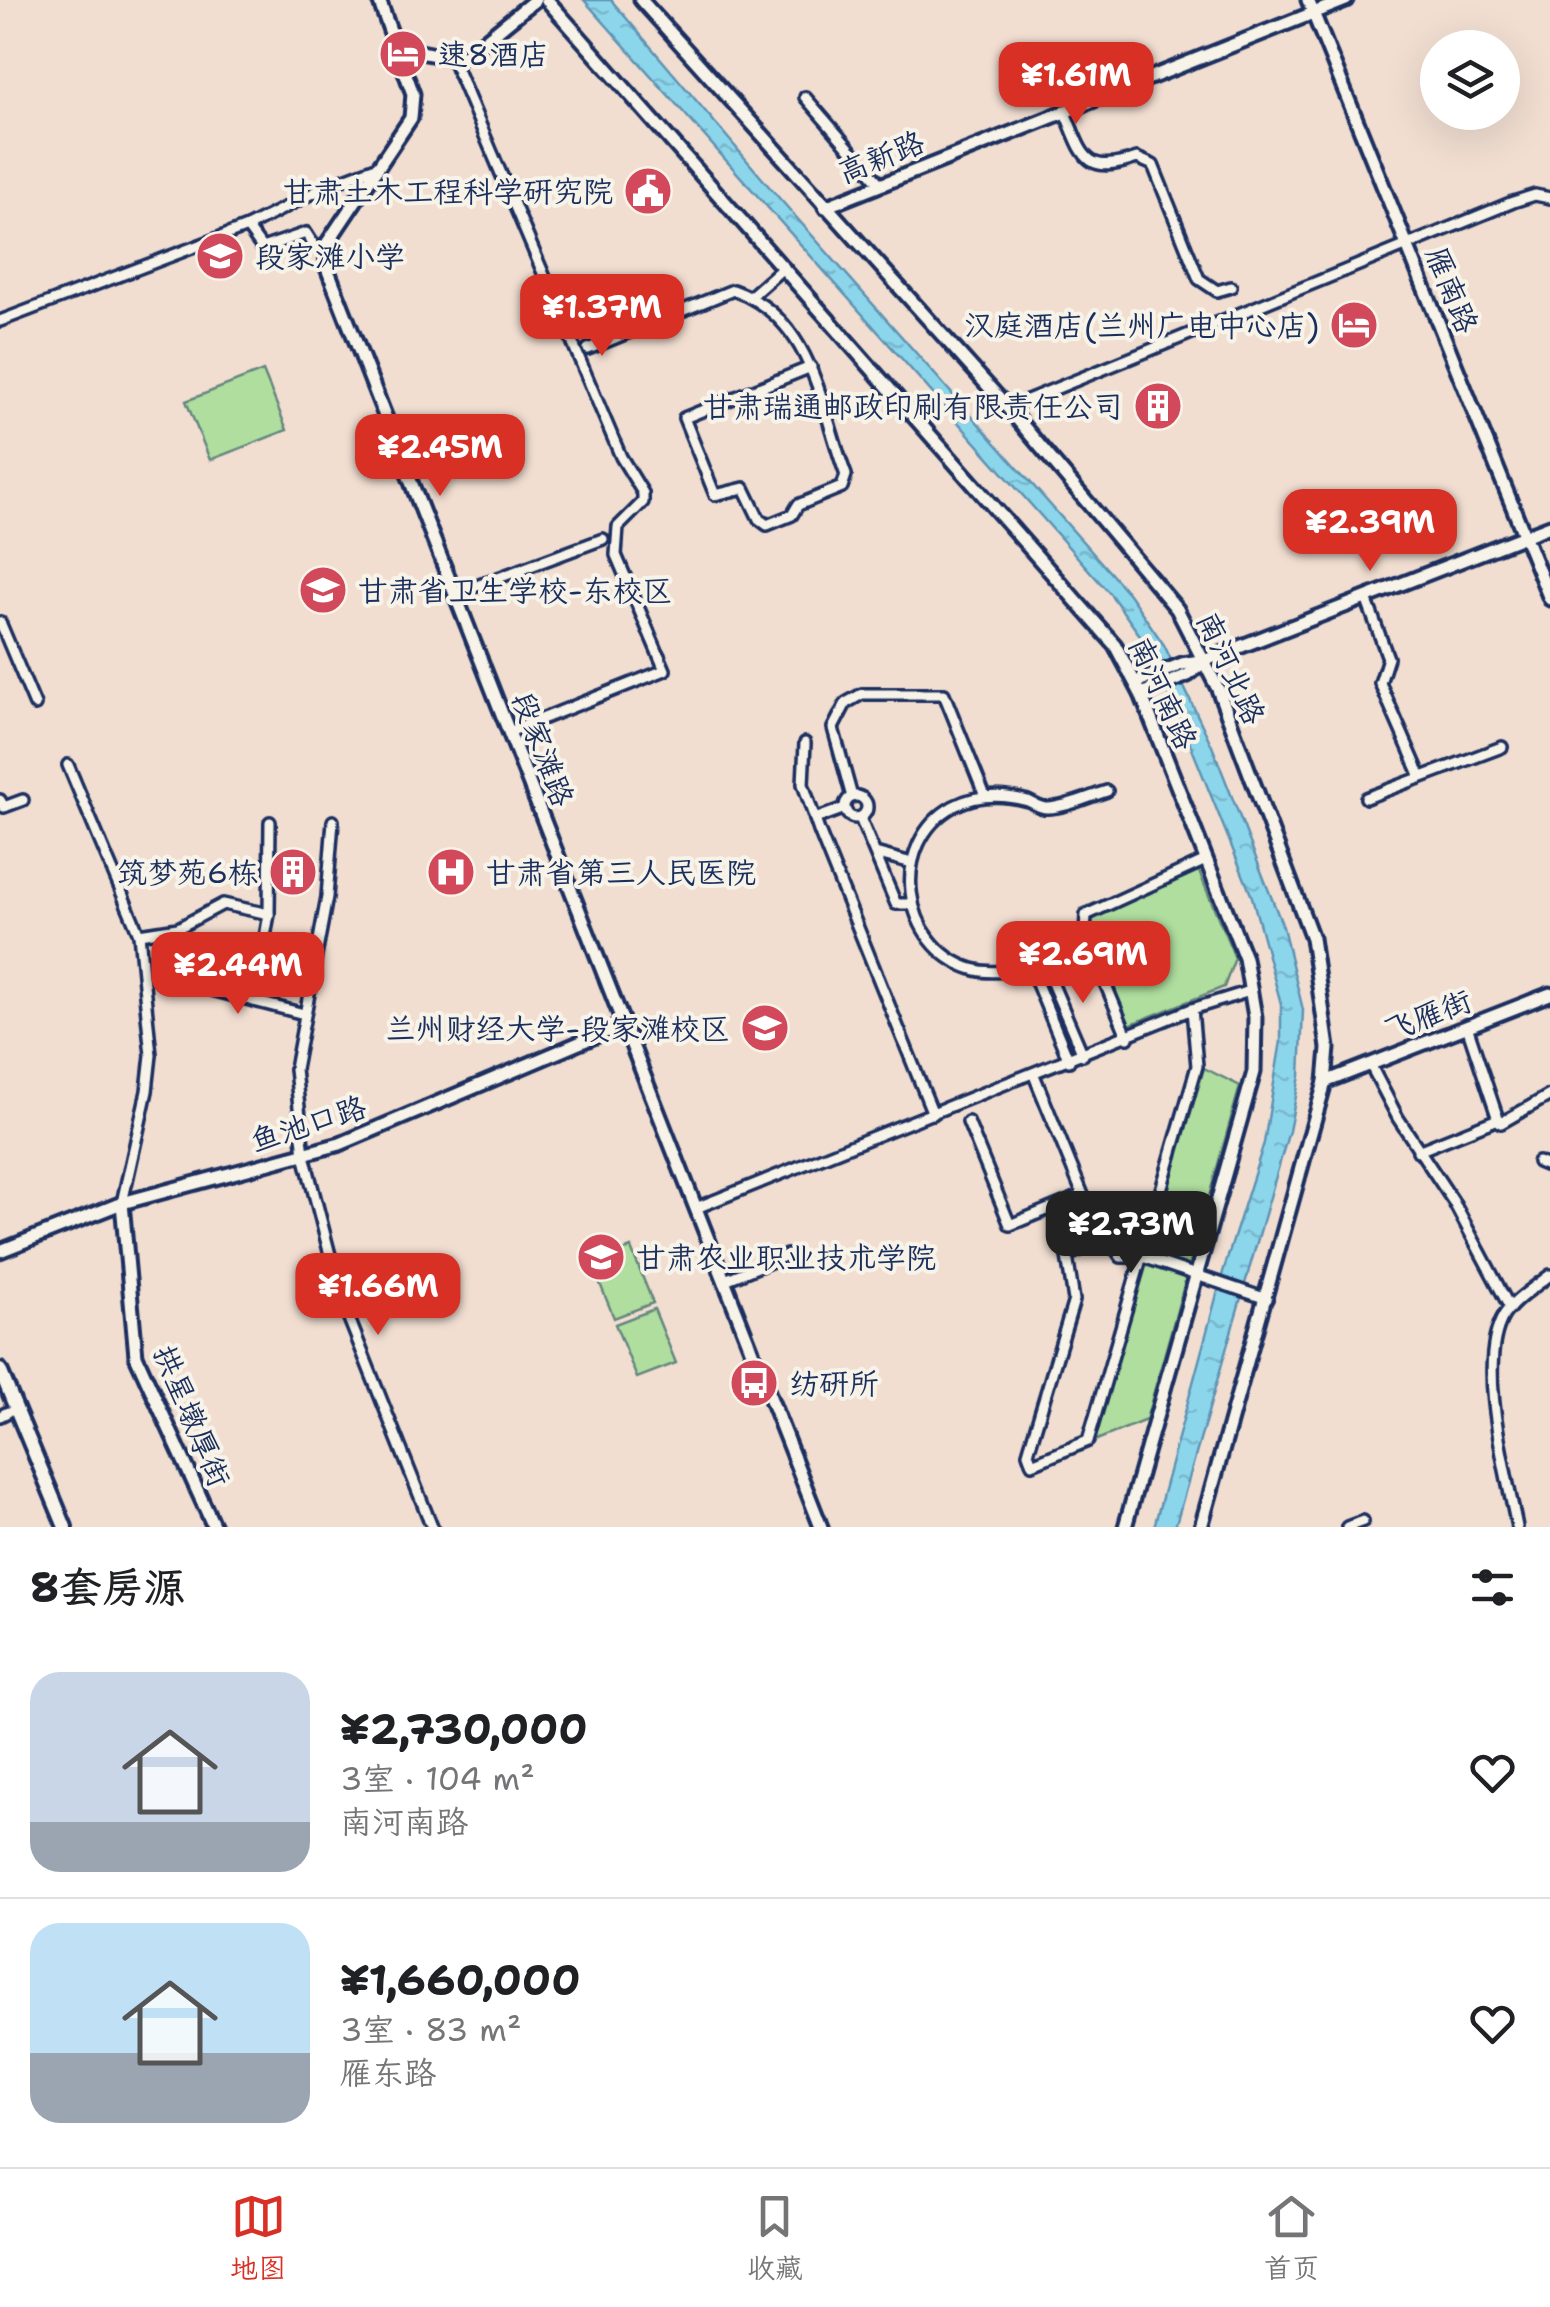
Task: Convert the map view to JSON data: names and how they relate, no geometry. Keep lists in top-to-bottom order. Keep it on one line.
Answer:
{"streets":{"street":["高新路","雁南路","南河北路","南河南路","段家滩路","飞雁街","鱼池口路","拱星墩厚街"]},"crossings":[["高新路","雁南路"],["高新路","南河北路"],["南河北路","飞雁街"],["段家滩路","鱼池口路"],["鱼池口路","拱星墩厚街"]],"places":{"hotel":["速8酒店","汉庭酒店(兰州广电中心店)"],"public building":["甘肃土木工程科学研究院"],"school or university":["段家滩小学","甘肃省卫生学校-东校区","兰州财经大学-段家滩校区","甘肃农业职业技术学院"],"building":["甘肃瑞通邮政印刷有限责任公司","筑梦苑6栋"],"hospital":["甘肃省第三人民医院"],"bus stop":["纺研所"]},"page":{"price":["¥1.61M","¥1.37M","¥2.45M","¥2.39M","¥2.69M","¥2.44M","¥2.73M","¥1.66M"],"heading":"8套房源","list":[{"name":"¥2,730,000","note":"3室 · 104 m² · 南河南路"},{"name":"¥1,660,000","note":"3室 · 83 m² · 雁东路"}],"tabs":["地图","收藏","首页"]}}
